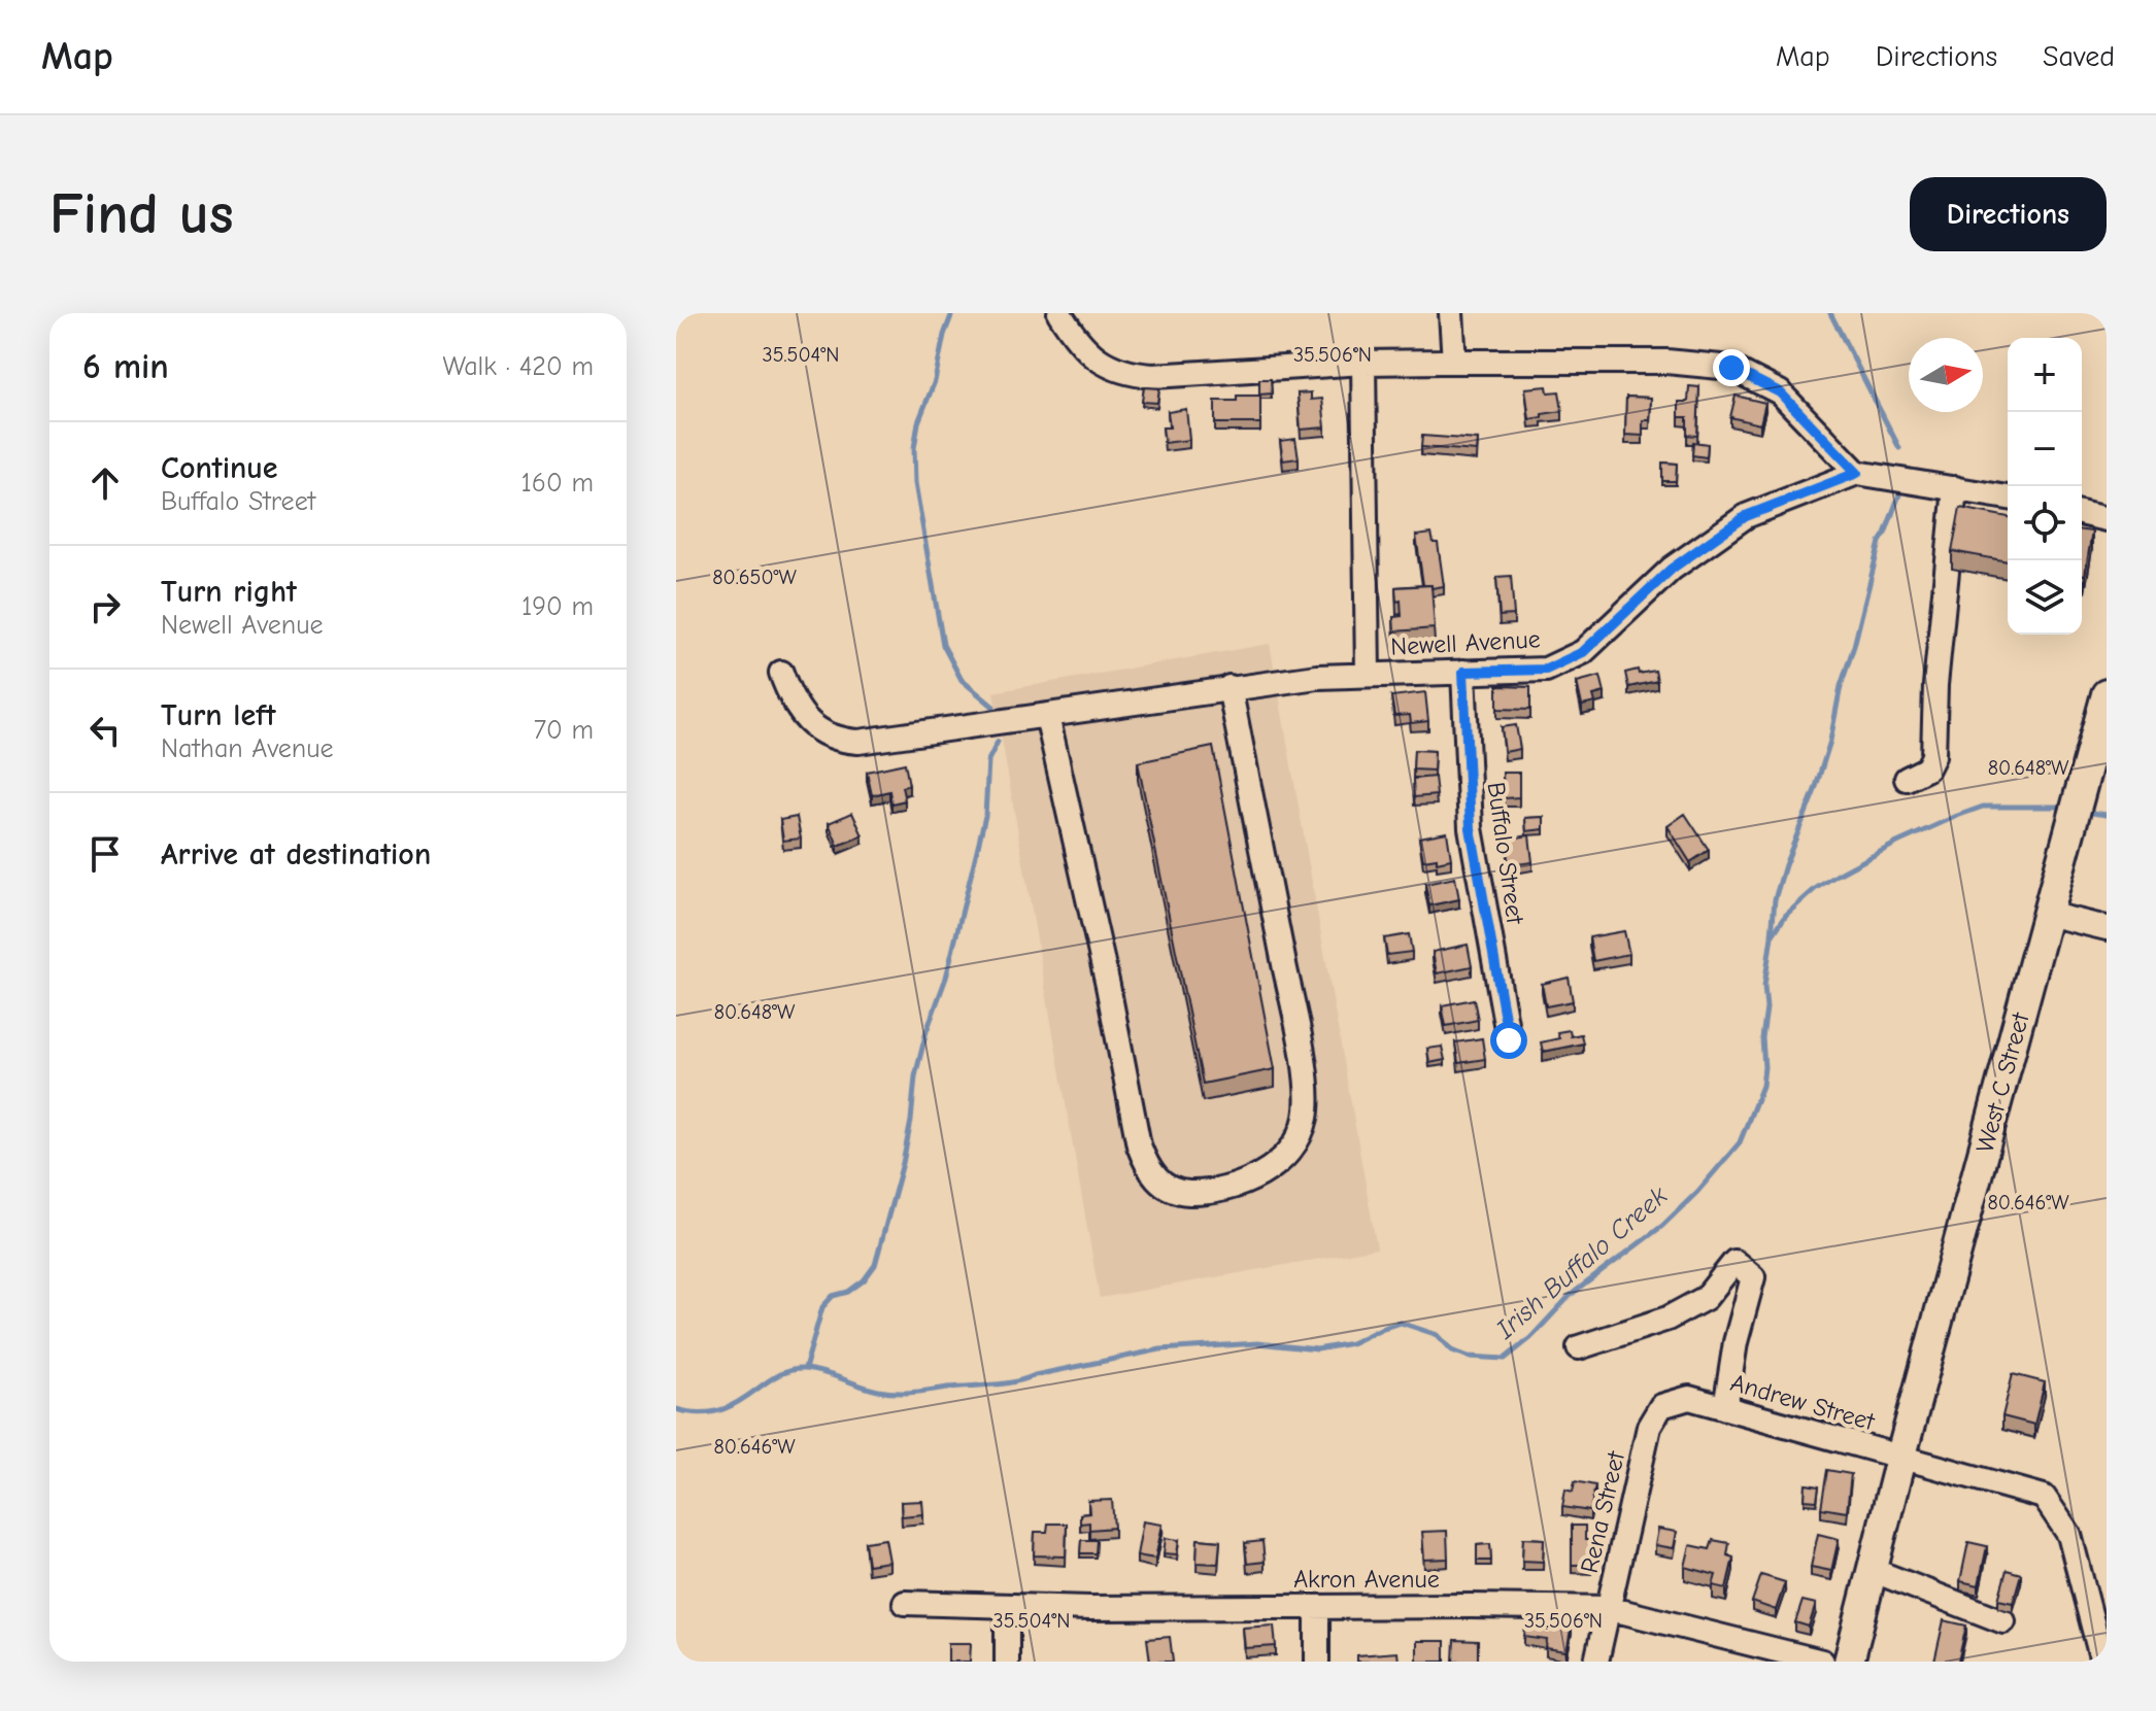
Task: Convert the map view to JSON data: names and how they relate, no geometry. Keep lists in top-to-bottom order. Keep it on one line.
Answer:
{"streets":{"main road":["West C Street"],"street":["Newell Avenue","Buffalo Street","Andrew Street","Rena Street","Akron Avenue"]},"crossings":[["Newell Avenue","Buffalo Street"],["West C Street","Andrew Street"],["Andrew Street","Rena Street"],["Rena Street","Akron Avenue"]],"water":["Irish Buffalo Creek"],"north":"right","page":{"header":"Map","nav":["Map","Directions","Saved"],"buttons":"Directions","title":"Find us","heading":["6 min","Walk · 420 m"],"map_buttons":["+","−"],"list":[["Continue","Buffalo Street","160 m"],["Turn right","Newell Avenue","190 m"],["Turn left","Nathan Avenue","70 m"],"Arrive at destination"]},"coordinates":["35.504°N","35.506°N","80.650°W","80.648°W","80.646°W"]}
